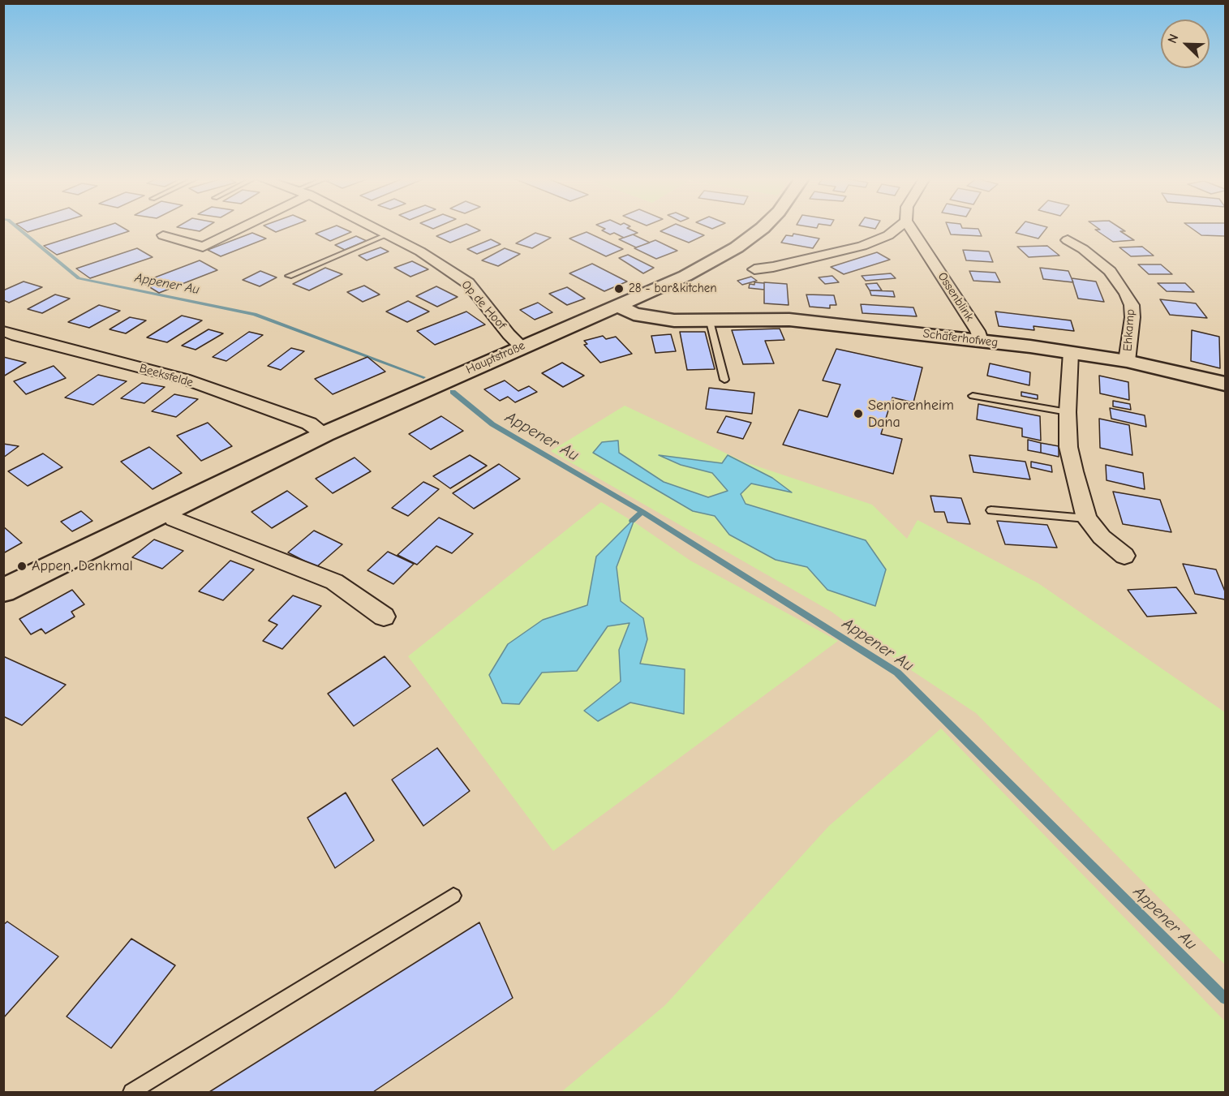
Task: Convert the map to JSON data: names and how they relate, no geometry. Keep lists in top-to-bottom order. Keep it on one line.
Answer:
{"streets":{"main road":["Schäferhofweg","Hauptstraße"],"street":["Ossenblink","Op de Hoof","Ehkamp","Beeksfelde"]},"crossings":[["Ossenblink","Schäferhofweg"],["Op de Hoof","Hauptstraße"],["Ehkamp","Schäferhofweg"],["Schäferhofweg","Hauptstraße"],["Hauptstraße","Beeksfelde"]],"water":["Appener Au"],"places":["28 - bar&kitchen","Seniorenheim Dana","Appen, Denkmal"],"north":"top left"}
